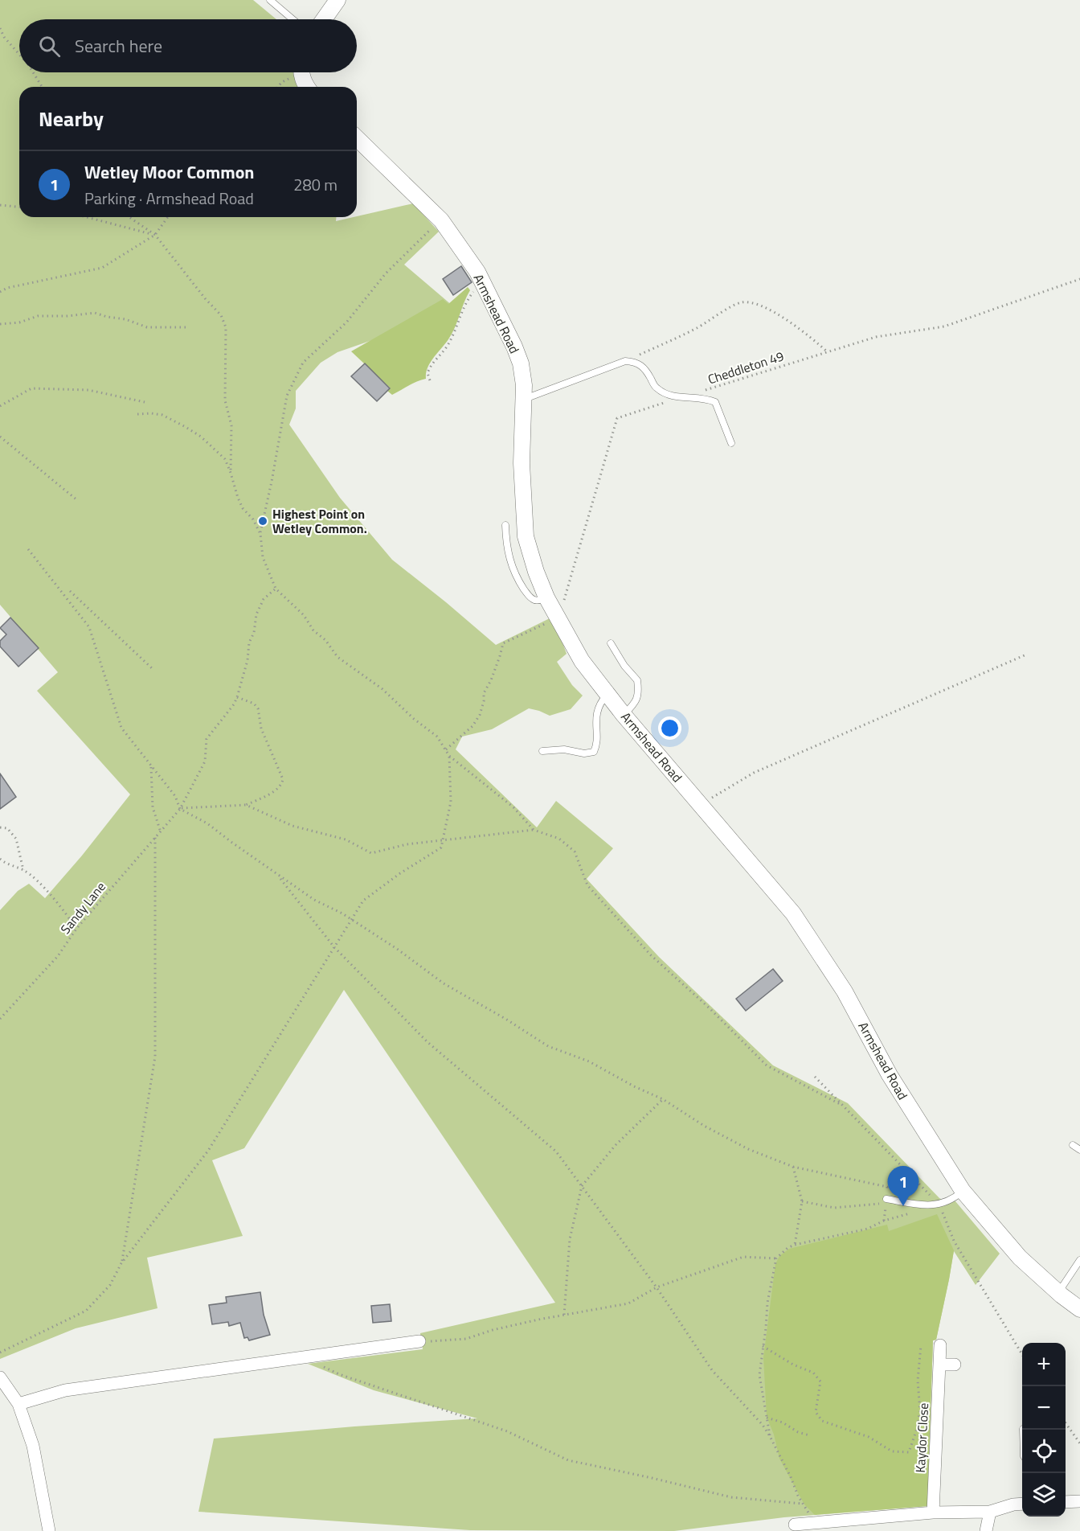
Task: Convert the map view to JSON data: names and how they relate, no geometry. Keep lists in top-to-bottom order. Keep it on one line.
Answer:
{"streets":{"street":["Armshead Road","Kaydor Close"],"path":["Cheddleton 49","Sandy Lane"]},"crossings":[["Armshead Road","Cheddleton 49"]],"places":["Highest Point on Wetley Common."],"page":{"search":"Search here","heading":"Nearby","list":[{"mark":"1","name":"Wetley Moor Common","note":"Parking · Armshead Road","value":"280 m"}],"pins":"1","map_buttons":["+","−"]}}
